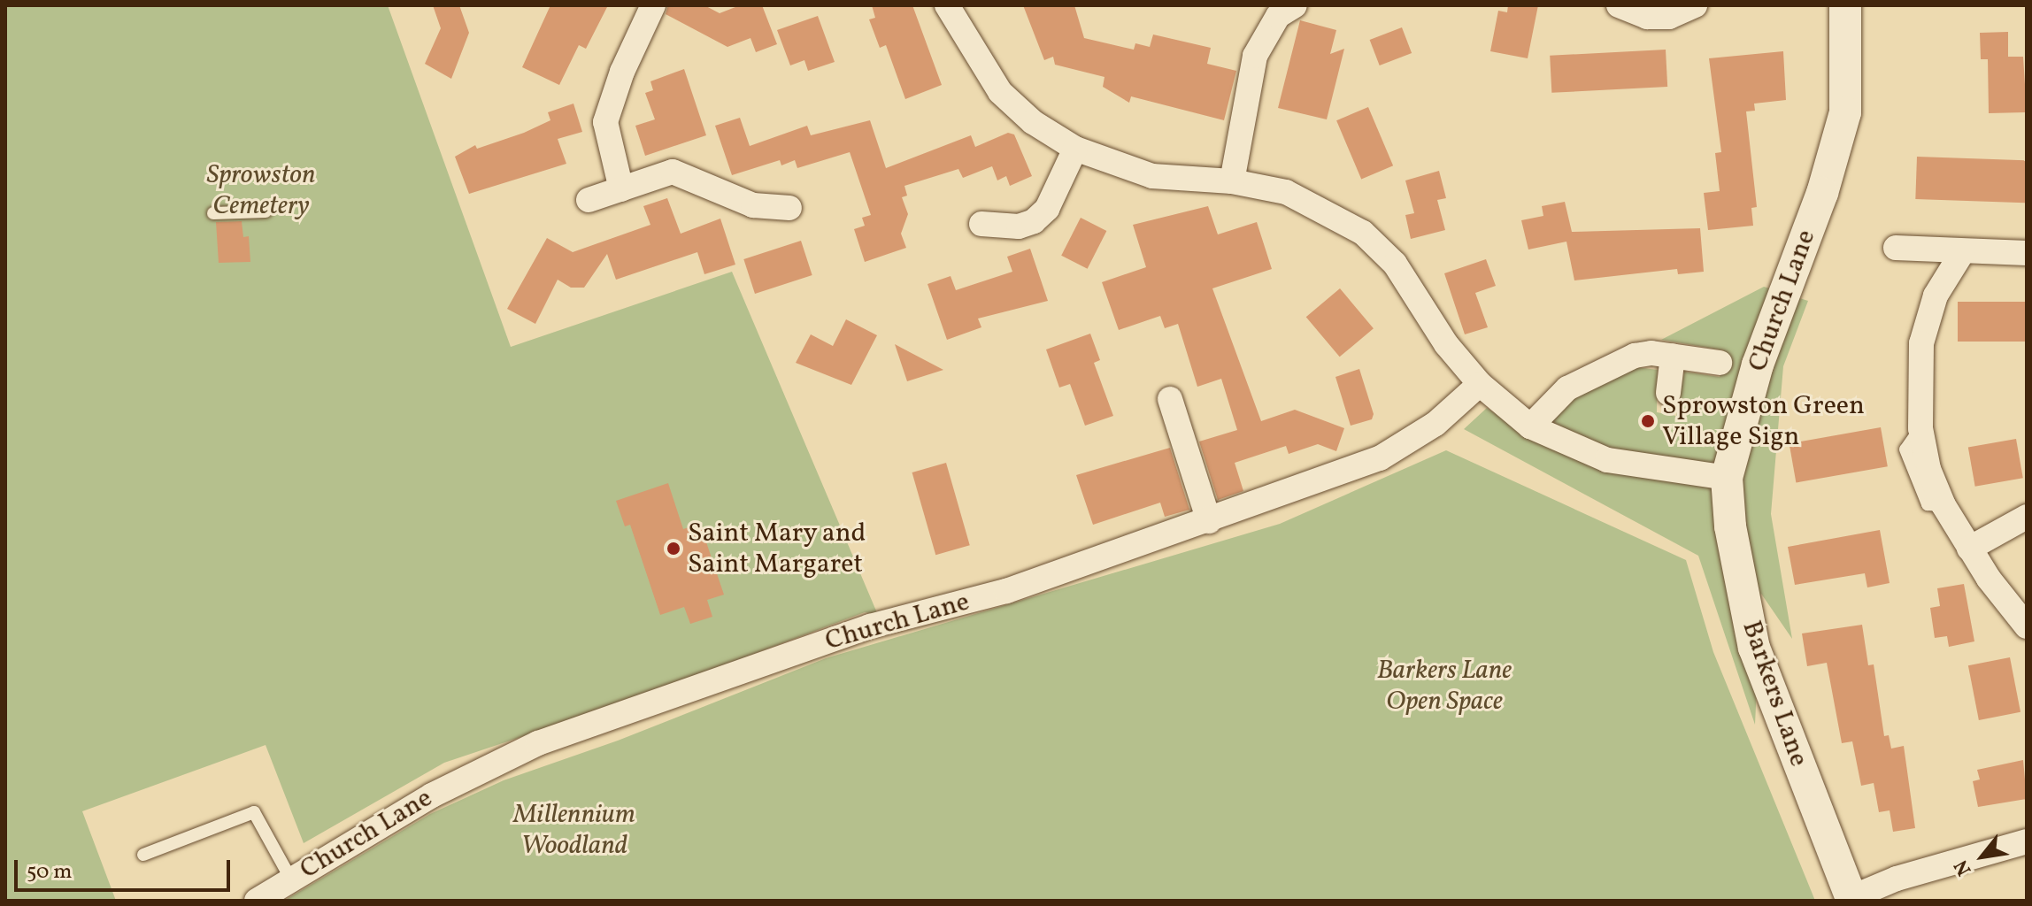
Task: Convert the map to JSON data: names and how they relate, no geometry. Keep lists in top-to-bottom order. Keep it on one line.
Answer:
{"streets":{"street":["Church Lane","Barkers Lane"]},"crossings":[["Church Lane","Barkers Lane"]],"parks":["Sprowston Cemetery","Barkers Lane Open Space","Millennium Woodland"],"places":["Sprowston Green Village Sign","Saint Mary and Saint Margaret"],"scale_bar":"50 m","north":"bottom left"}
